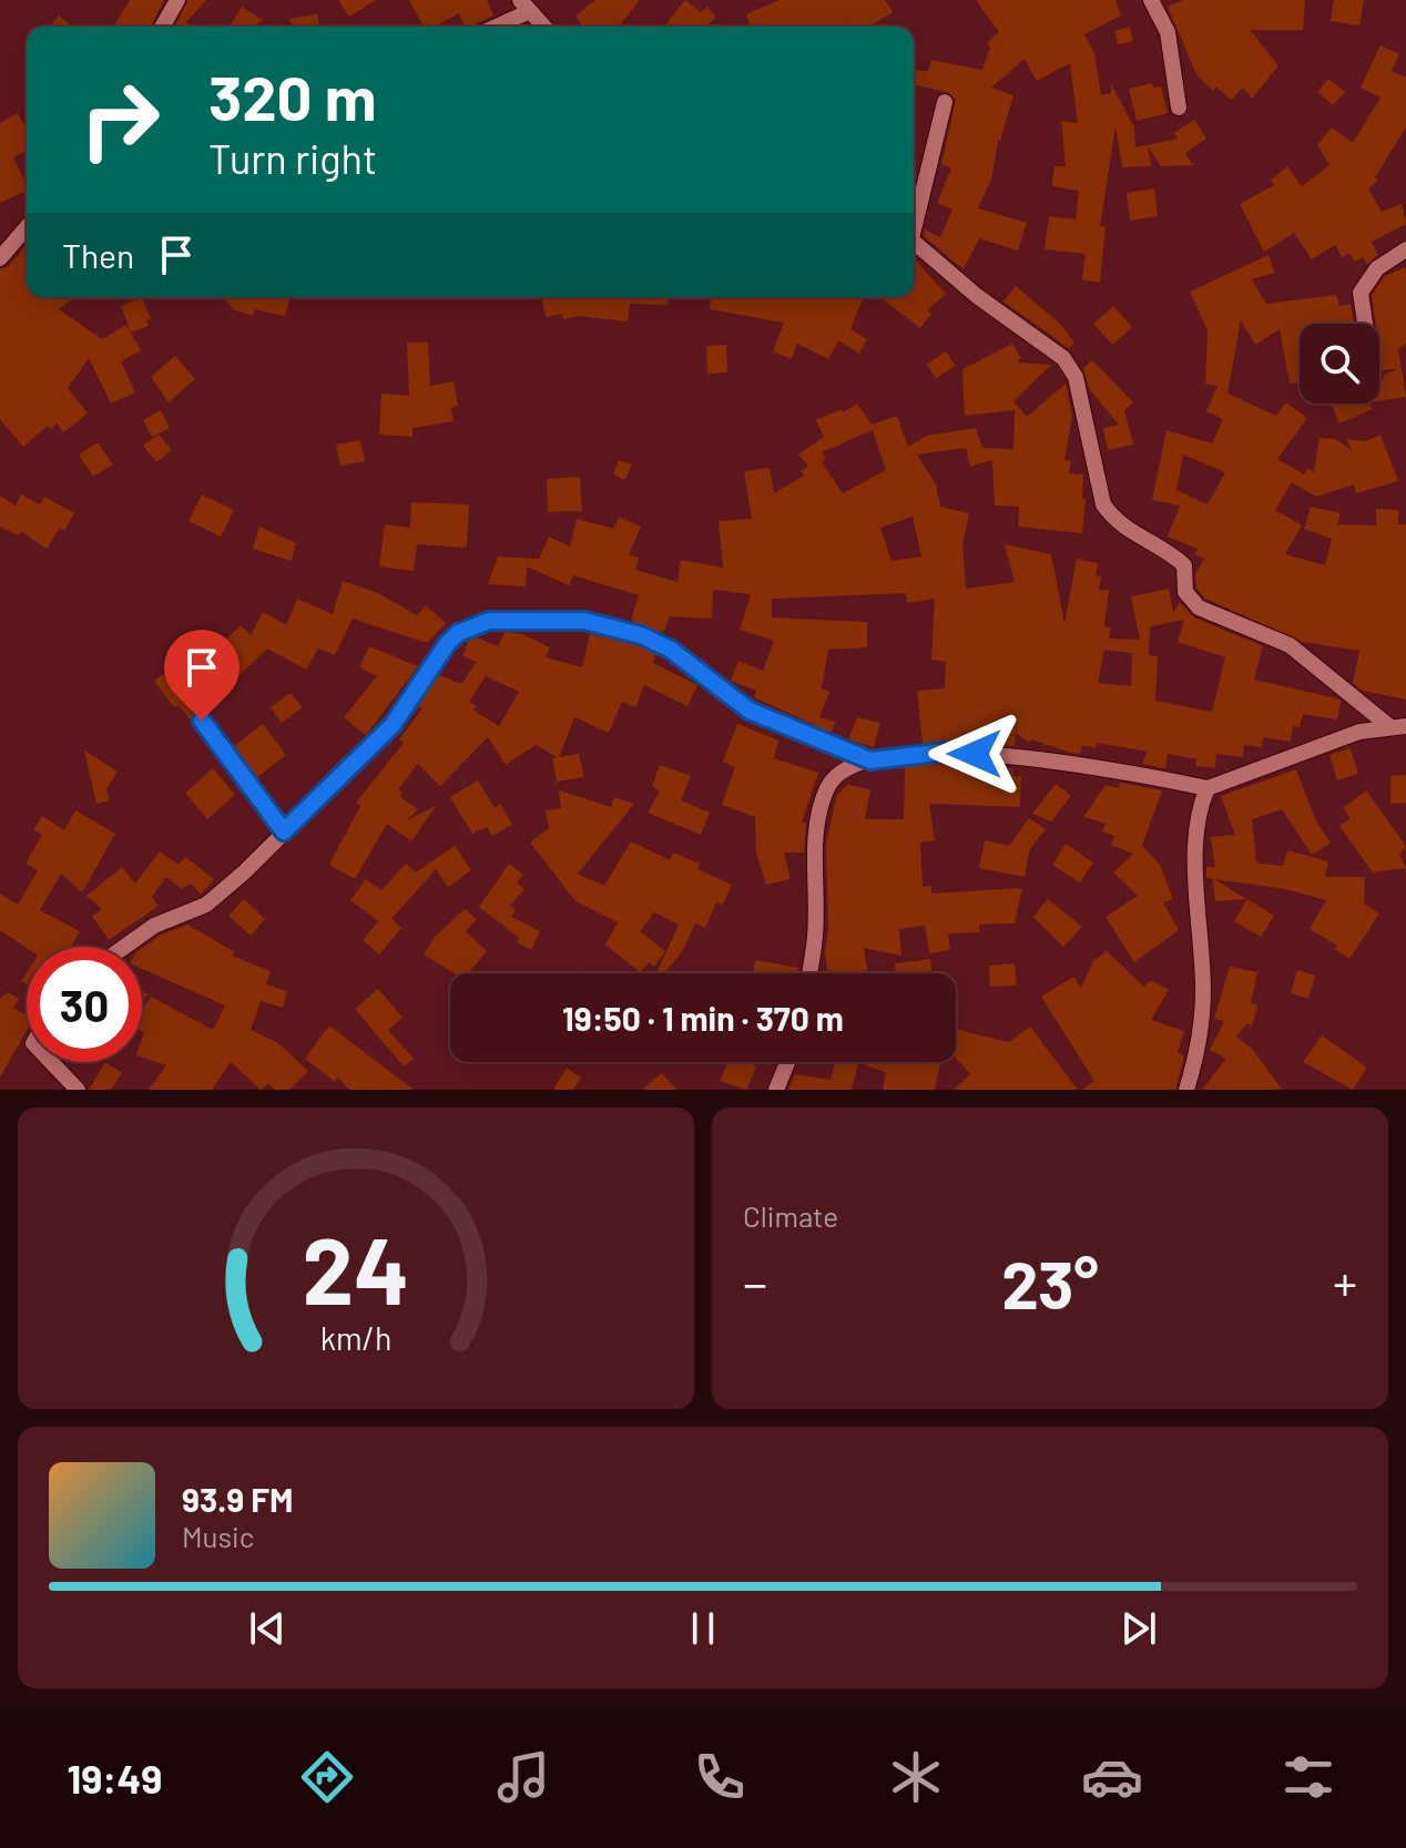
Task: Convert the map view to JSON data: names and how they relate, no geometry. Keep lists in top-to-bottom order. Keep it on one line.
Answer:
{"page":{"turn":["320 m","Turn right"],"then":"Then","limit":"30","trip":"19:50 · 1 min · 370 m","tile":"Climate","heat":["−","23°","+"],"song":["93.9 FM","Music"],"tabs":"19:49","gauge":["24","km/h"]}}
